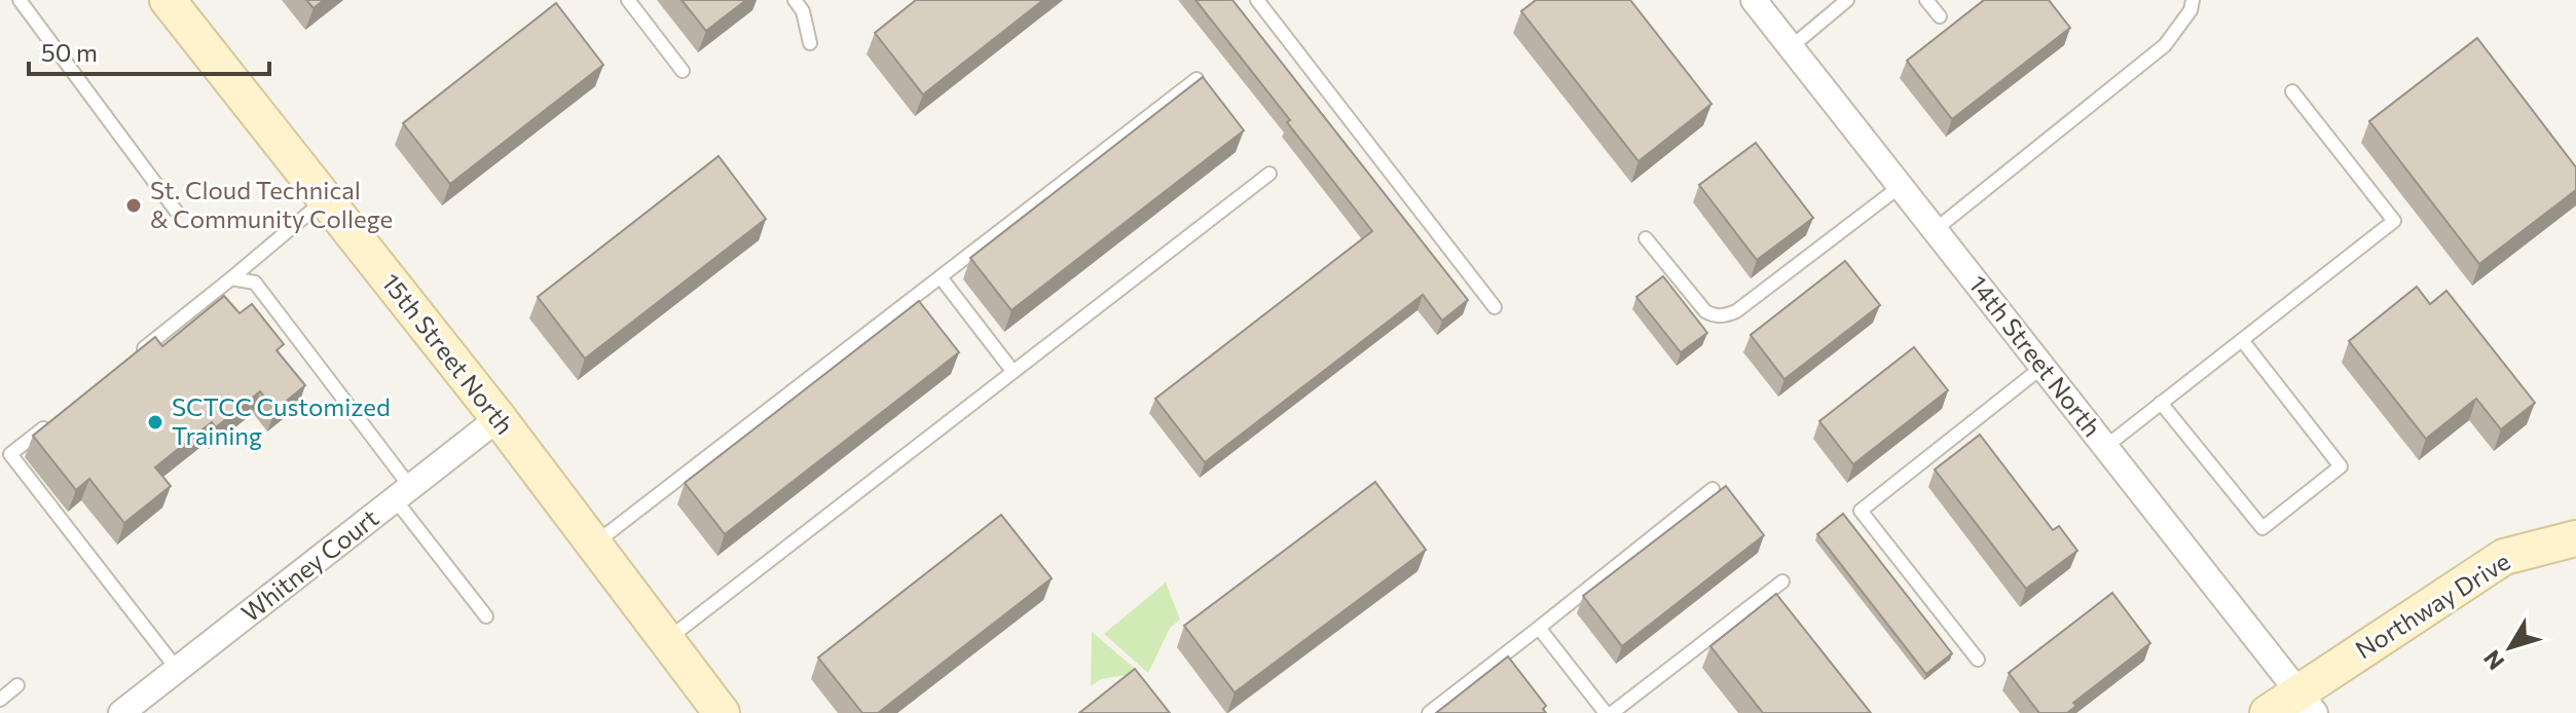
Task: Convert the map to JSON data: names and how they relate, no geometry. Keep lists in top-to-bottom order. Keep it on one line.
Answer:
{"streets":{"street":["15th Street North","14th Street North","Whitney Court","Northway Drive"]},"crossings":[["15th Street North","Whitney Court"],["14th Street North","Northway Drive"]],"places":["St. Cloud Technical & Community College","SCTCC Customized Training"],"scale_bar":"50 m","north":"bottom left"}
